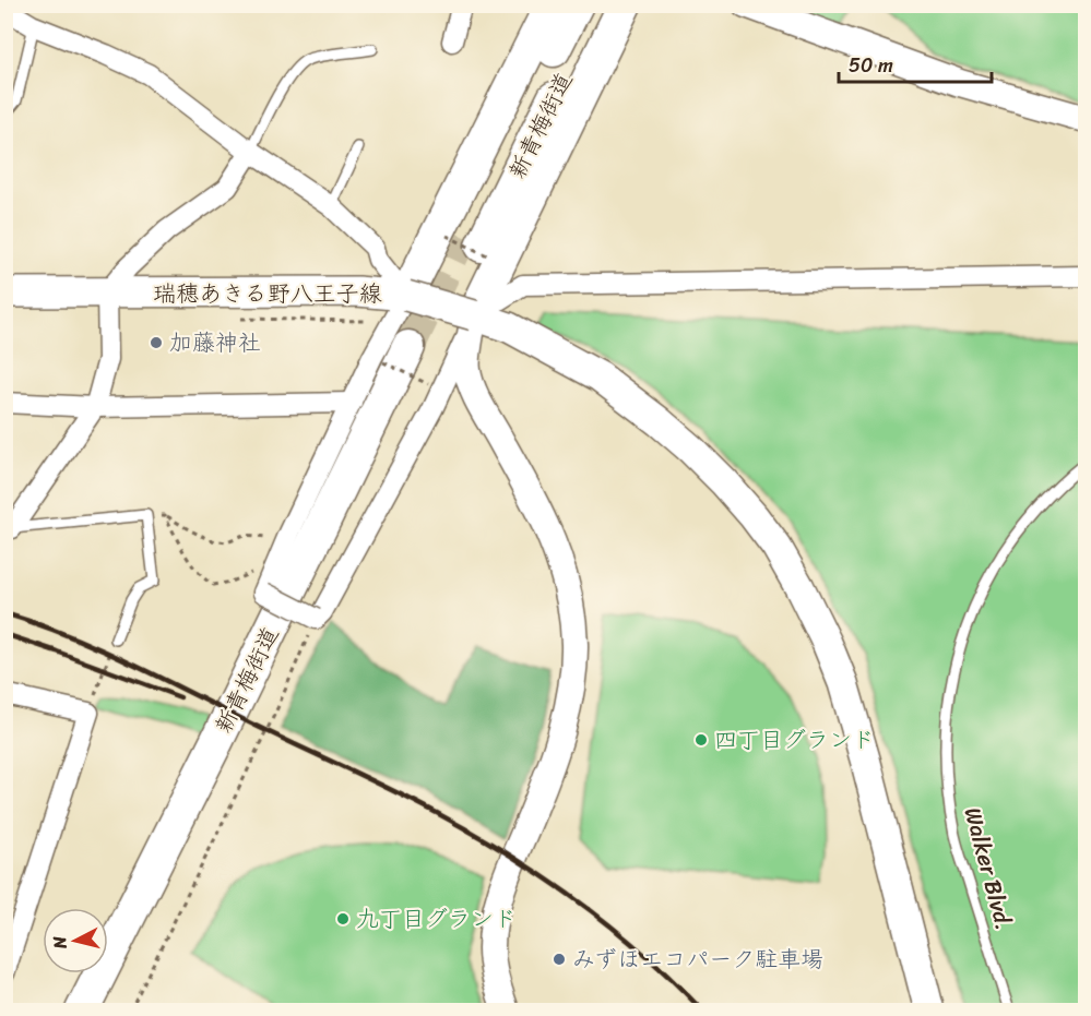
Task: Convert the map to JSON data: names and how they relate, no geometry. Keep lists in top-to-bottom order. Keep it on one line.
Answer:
{"streets":{"main road":["新青梅街道","瑞穂あきる野八王子線"],"lane":["Walker Blvd."]},"places":["加藤神社","四丁目グランド","九丁目グランド","みずほエコパーク駐車場"],"scale_bar":"50 m","north":"left"}
